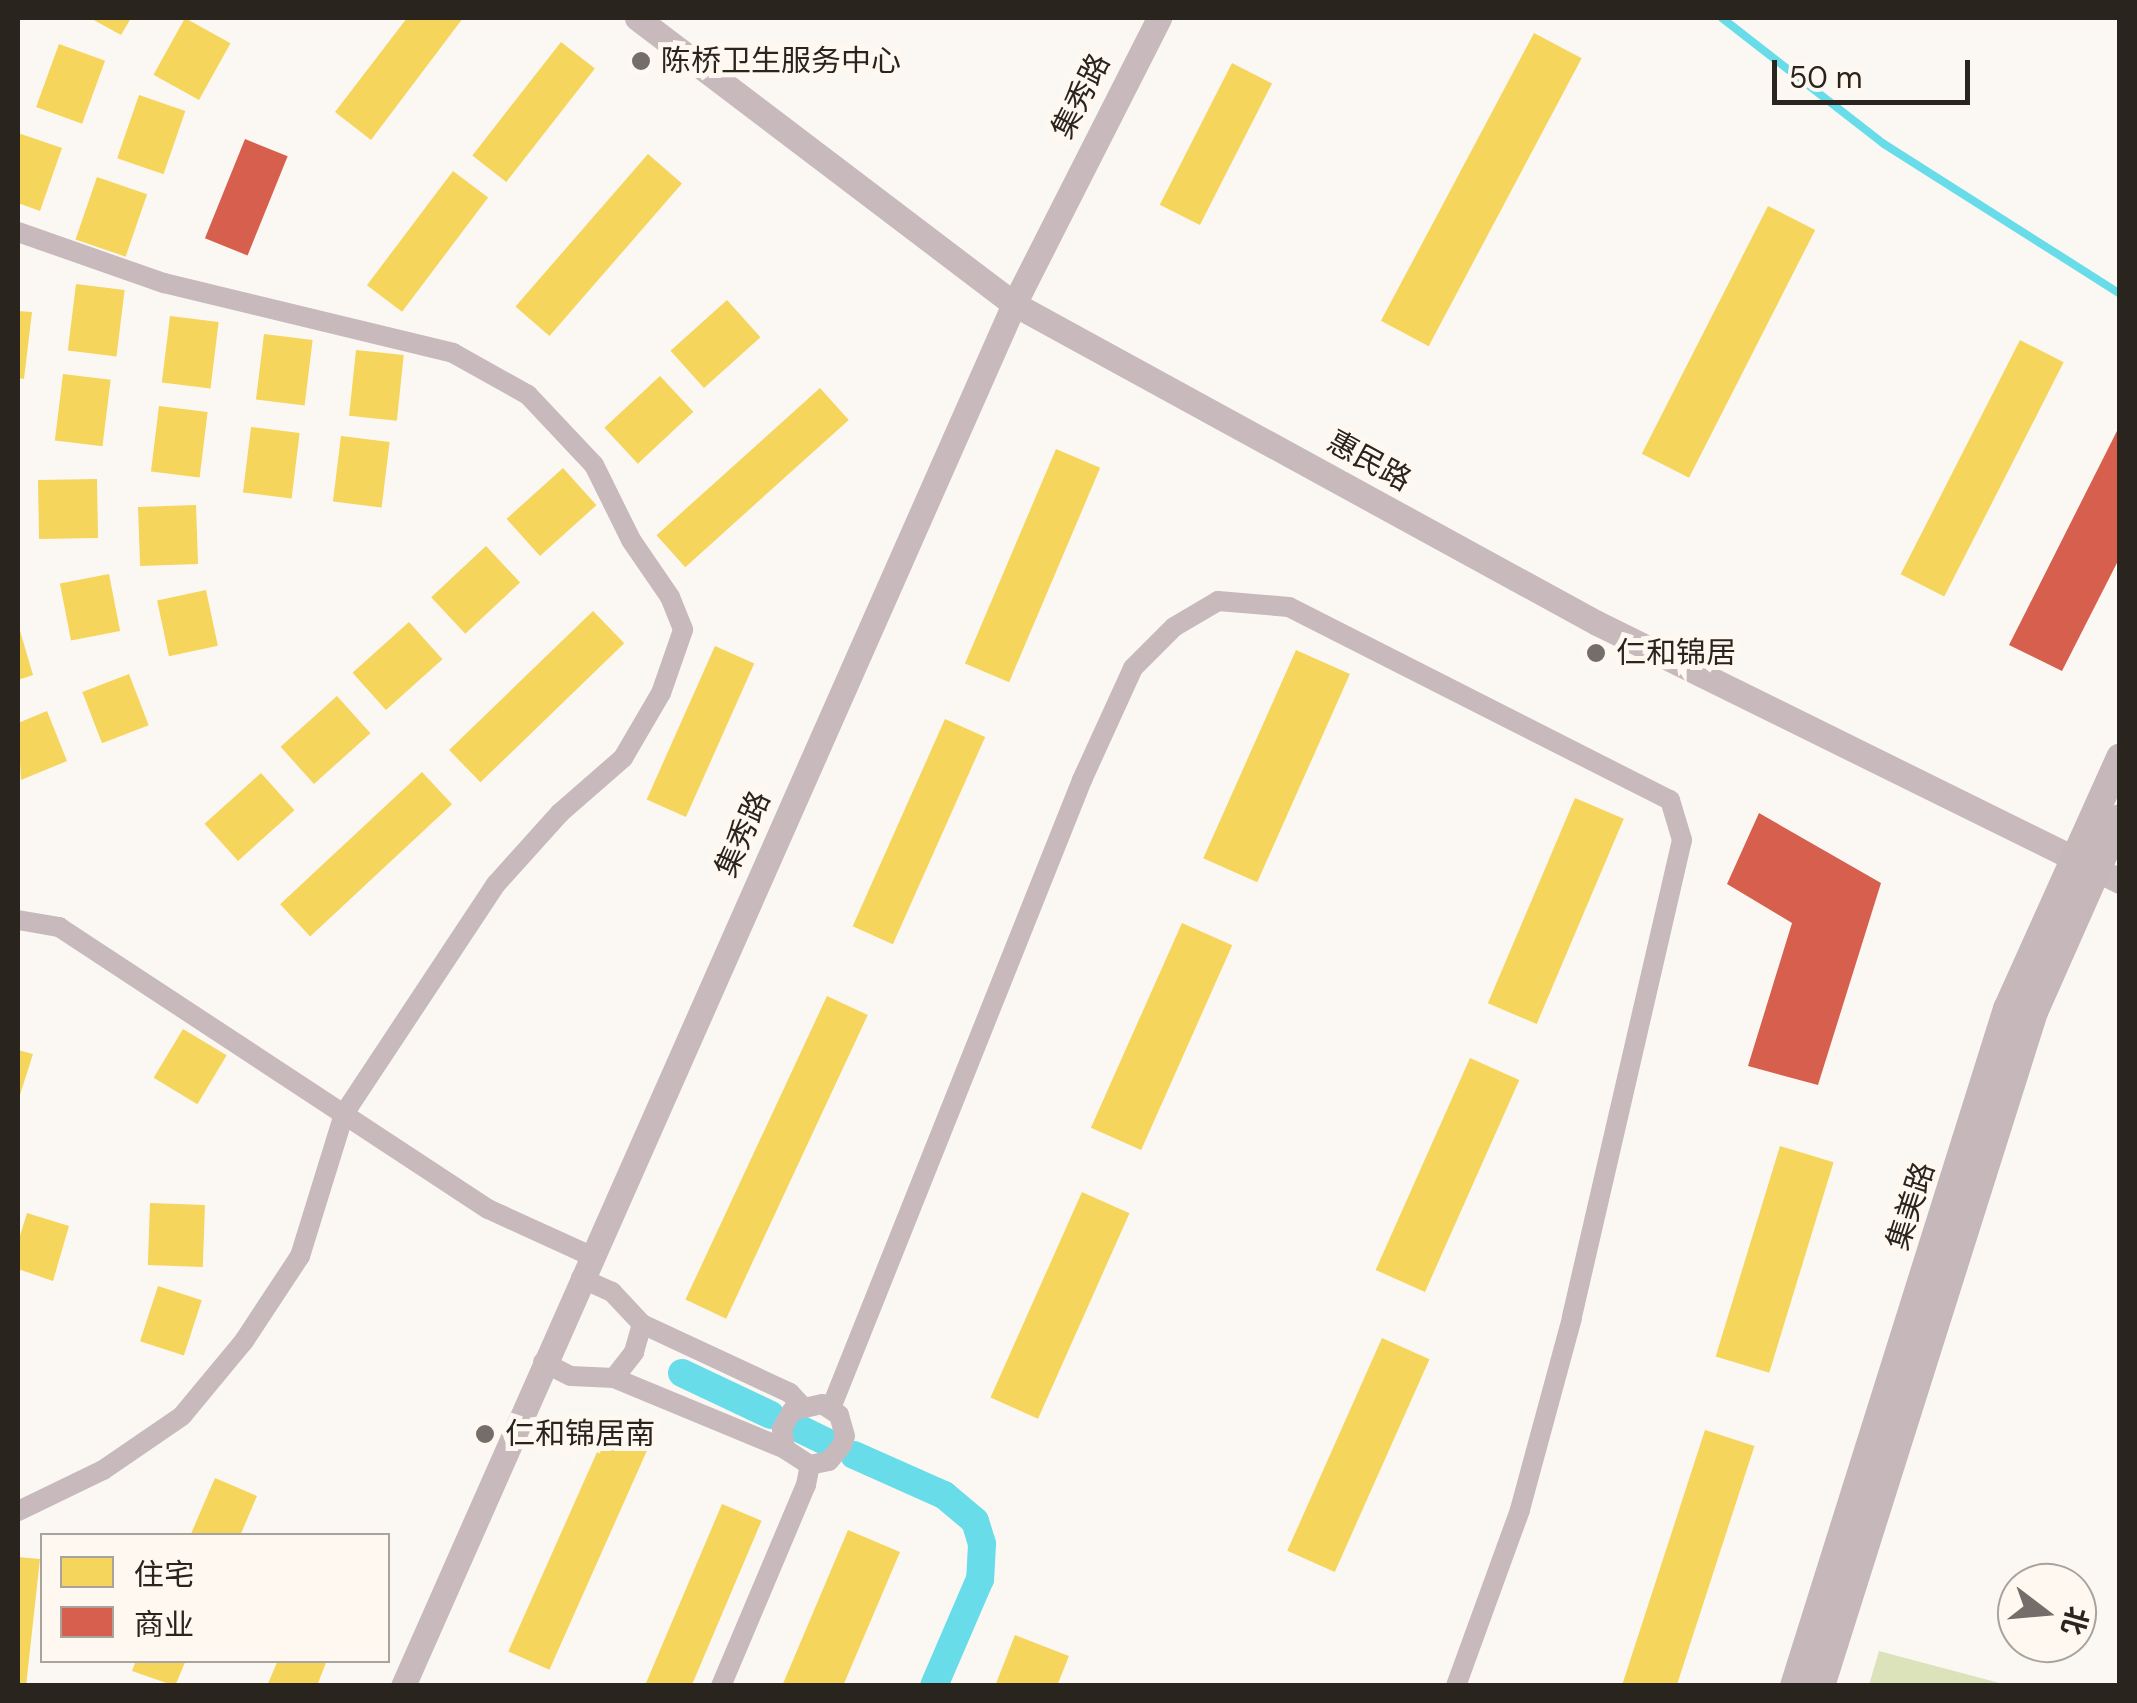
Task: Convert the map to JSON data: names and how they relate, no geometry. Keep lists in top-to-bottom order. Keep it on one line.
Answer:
{"streets":{"main road":["集美路"],"street":["集秀路","惠民路"]},"crossings":[["集秀路","惠民路"],["惠民路","集美路"]],"places":["陈桥卫生服务中心","仁和锦居","仁和锦居南"],"legend":["住宅","商业"],"scale_bar":"50 m","north":"right"}
